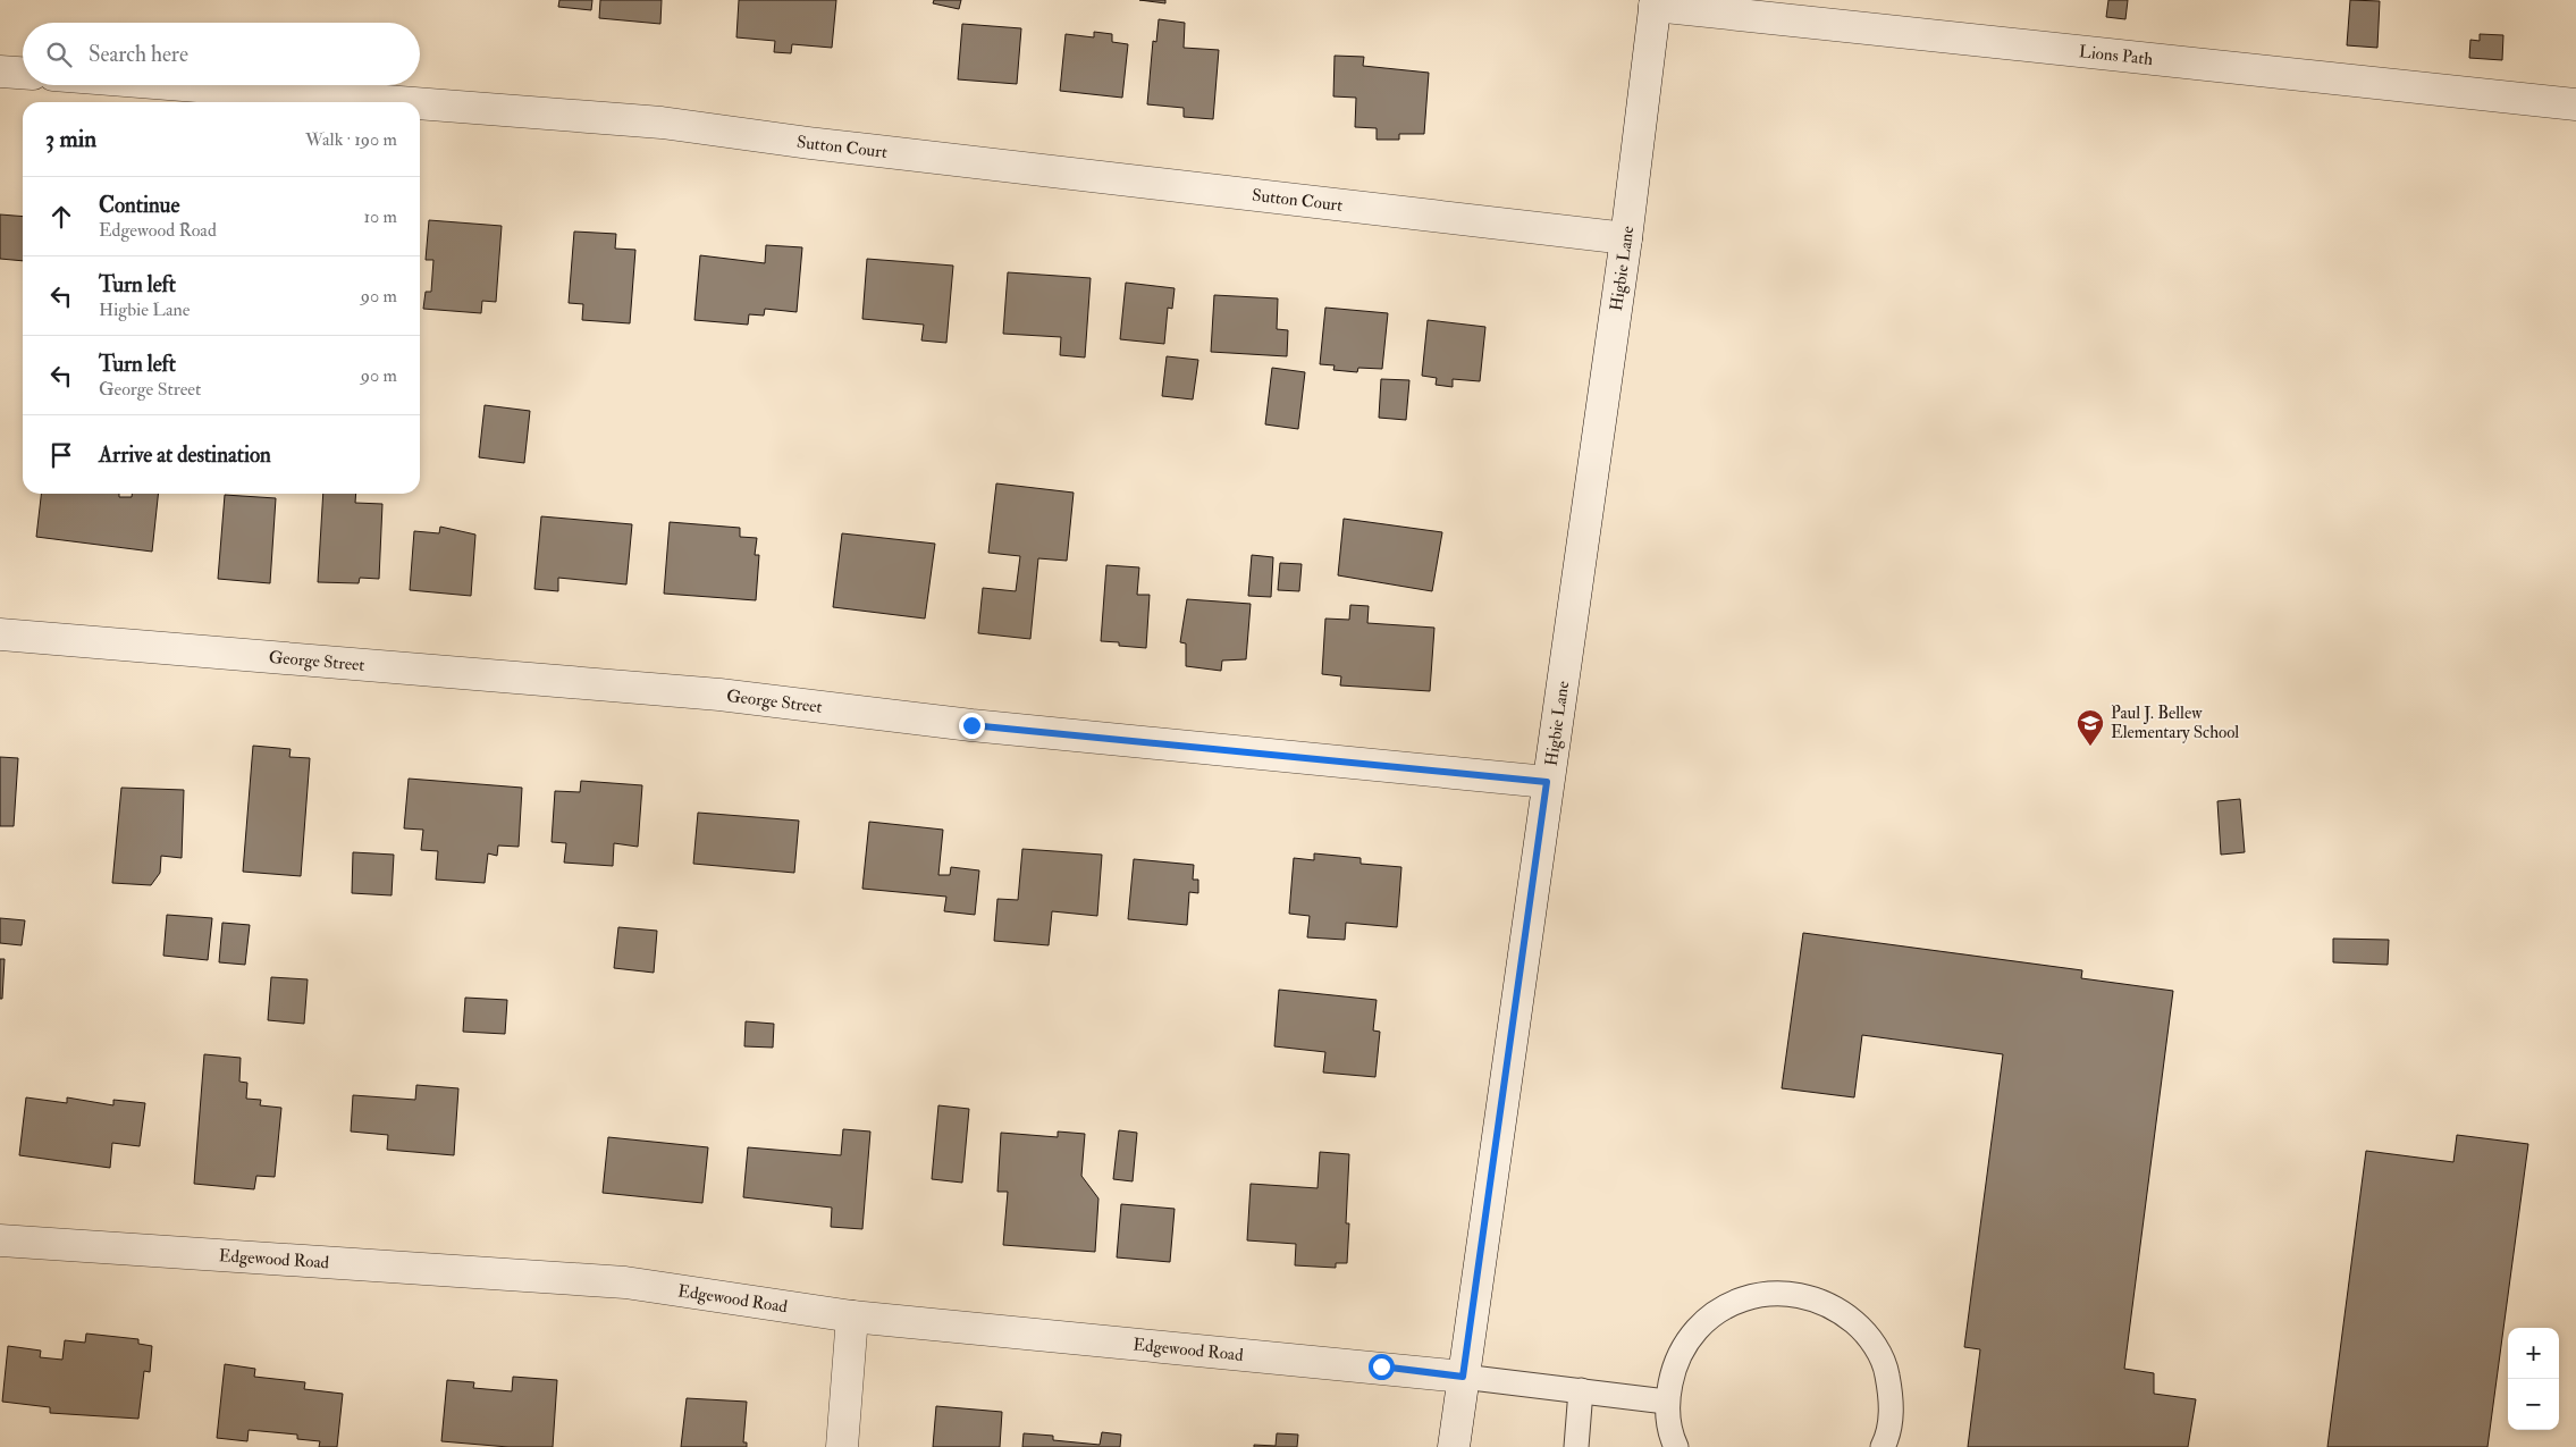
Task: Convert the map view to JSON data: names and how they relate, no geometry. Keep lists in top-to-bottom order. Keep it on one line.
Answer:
{"streets":{"street":["Lions Path","Sutton Court","Higbie Lane","George Street","Edgewood Road"]},"crossings":[["Lions Path","Higbie Lane"],["Sutton Court","Higbie Lane"],["Higbie Lane","George Street"],["Higbie Lane","Edgewood Road"]],"places":{"school or university":["Paul J. Bellew Elementary School"]},"page":{"search":"Search here","heading":["3 min","Walk · 190 m"],"list":[["Continue","Edgewood Road","10 m"],["Turn left","Higbie Lane","90 m"],["Turn left","George Street","90 m"],"Arrive at destination"],"map_buttons":["+","−"]}}
